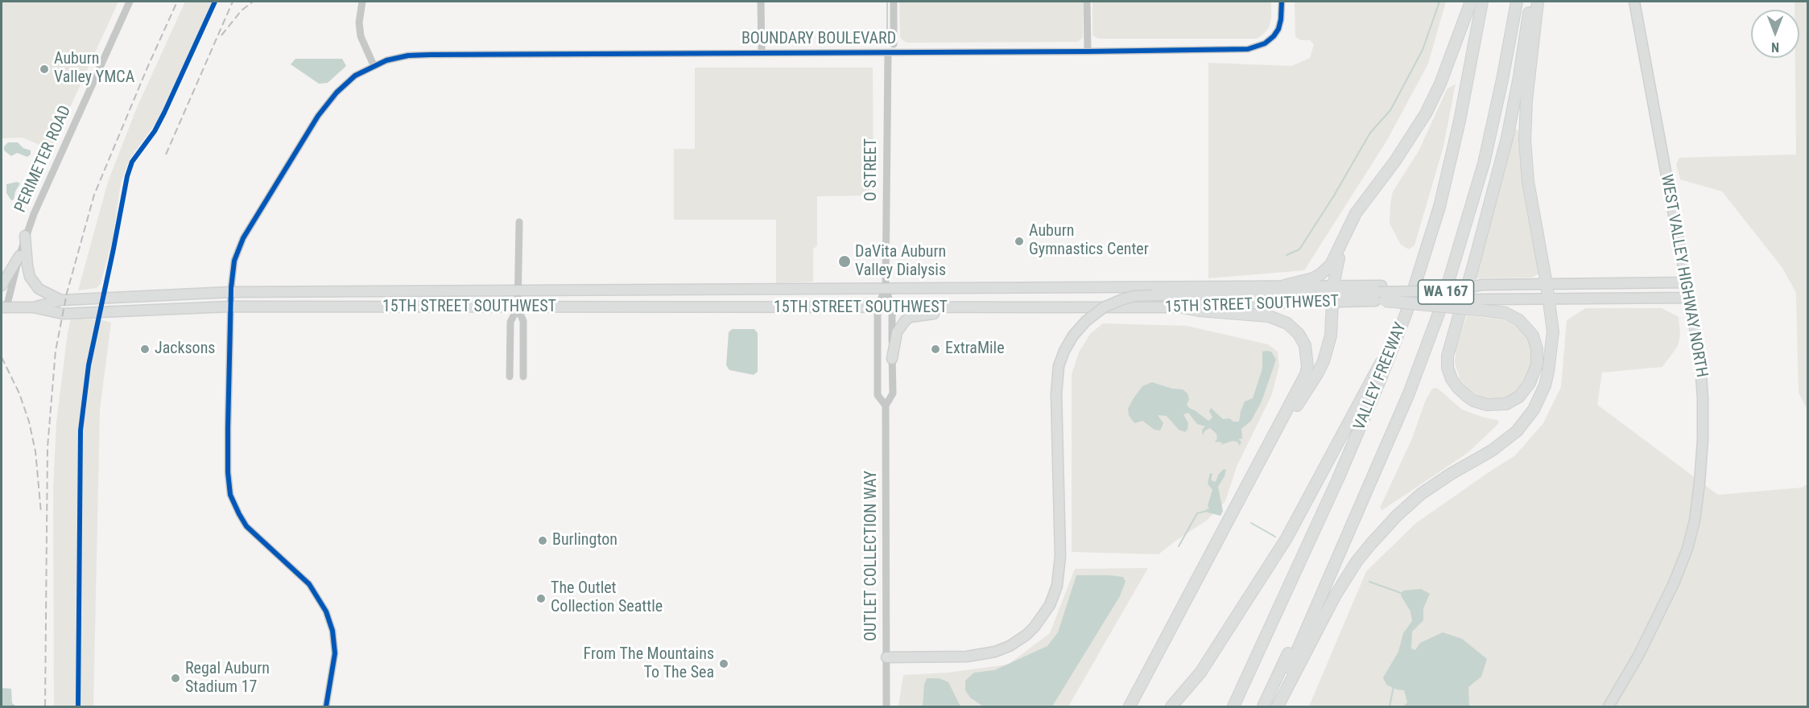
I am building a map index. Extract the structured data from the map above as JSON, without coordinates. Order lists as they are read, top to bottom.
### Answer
{
  "streets": {
    "highway": ["WA 167", "VALLEY FREEWAY"],
    "main road": ["WEST VALLEY HIGHWAY NORTH", "15TH STREET SOUTHWEST"],
    "street": [
      "BOUNDARY BOULEVARD",
      "PERIMETER ROAD",
      "O STREET",
      "OUTLET COLLECTION WAY"
    ]
  },
  "crossings": [
    ["BOUNDARY BOULEVARD", "O STREET"],
    ["BOUNDARY BOULEVARD", "15TH STREET SOUTHWEST"],
    ["PERIMETER ROAD", "15TH STREET SOUTHWEST"],
    ["O STREET", "15TH STREET SOUTHWEST"],
    ["O STREET", "OUTLET COLLECTION WAY"],
    ["WEST VALLEY HIGHWAY NORTH", "15TH STREET SOUTHWEST"],
    ["15TH STREET SOUTHWEST", "OUTLET COLLECTION WAY"]
  ],
  "places": [
    "Auburn Valley YMCA",
    "Auburn Gymnastics Center",
    "DaVita Auburn Valley Dialysis",
    "Jacksons",
    "ExtraMile",
    "Burlington",
    "The Outlet Collection Seattle",
    "From The Mountains To The Sea",
    "Regal Auburn Stadium 17"
  ],
  "north": "bottom"
}
